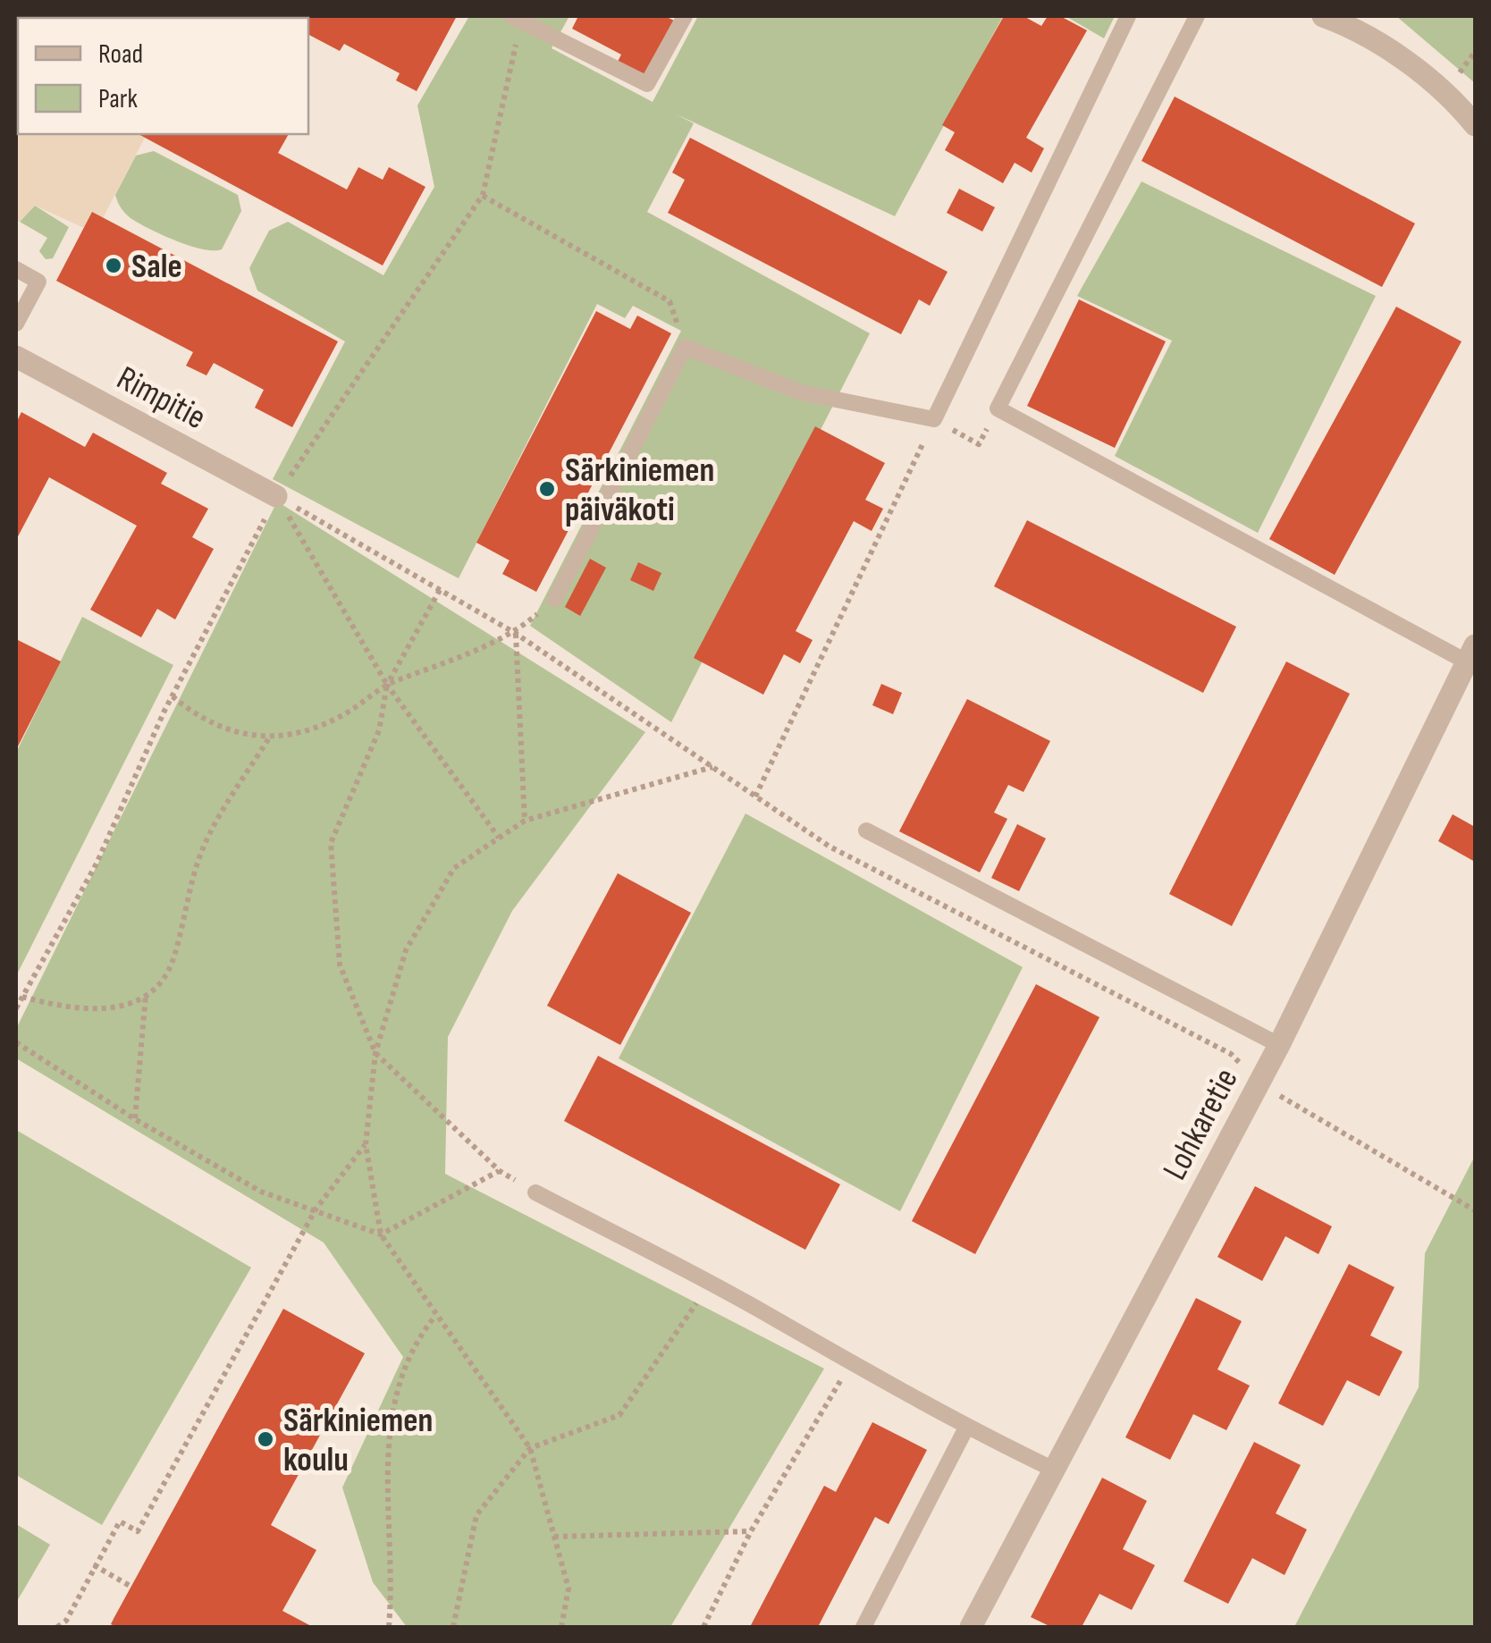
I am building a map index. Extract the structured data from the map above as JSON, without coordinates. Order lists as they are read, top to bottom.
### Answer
{
  "streets": {
    "street": ["Rimpitie", "Lohkaretie"]
  },
  "places": ["Sale", "Särkiniemen päiväkoti", "Särkiniemen koulu"],
  "legend": ["Road", "Park"]
}
